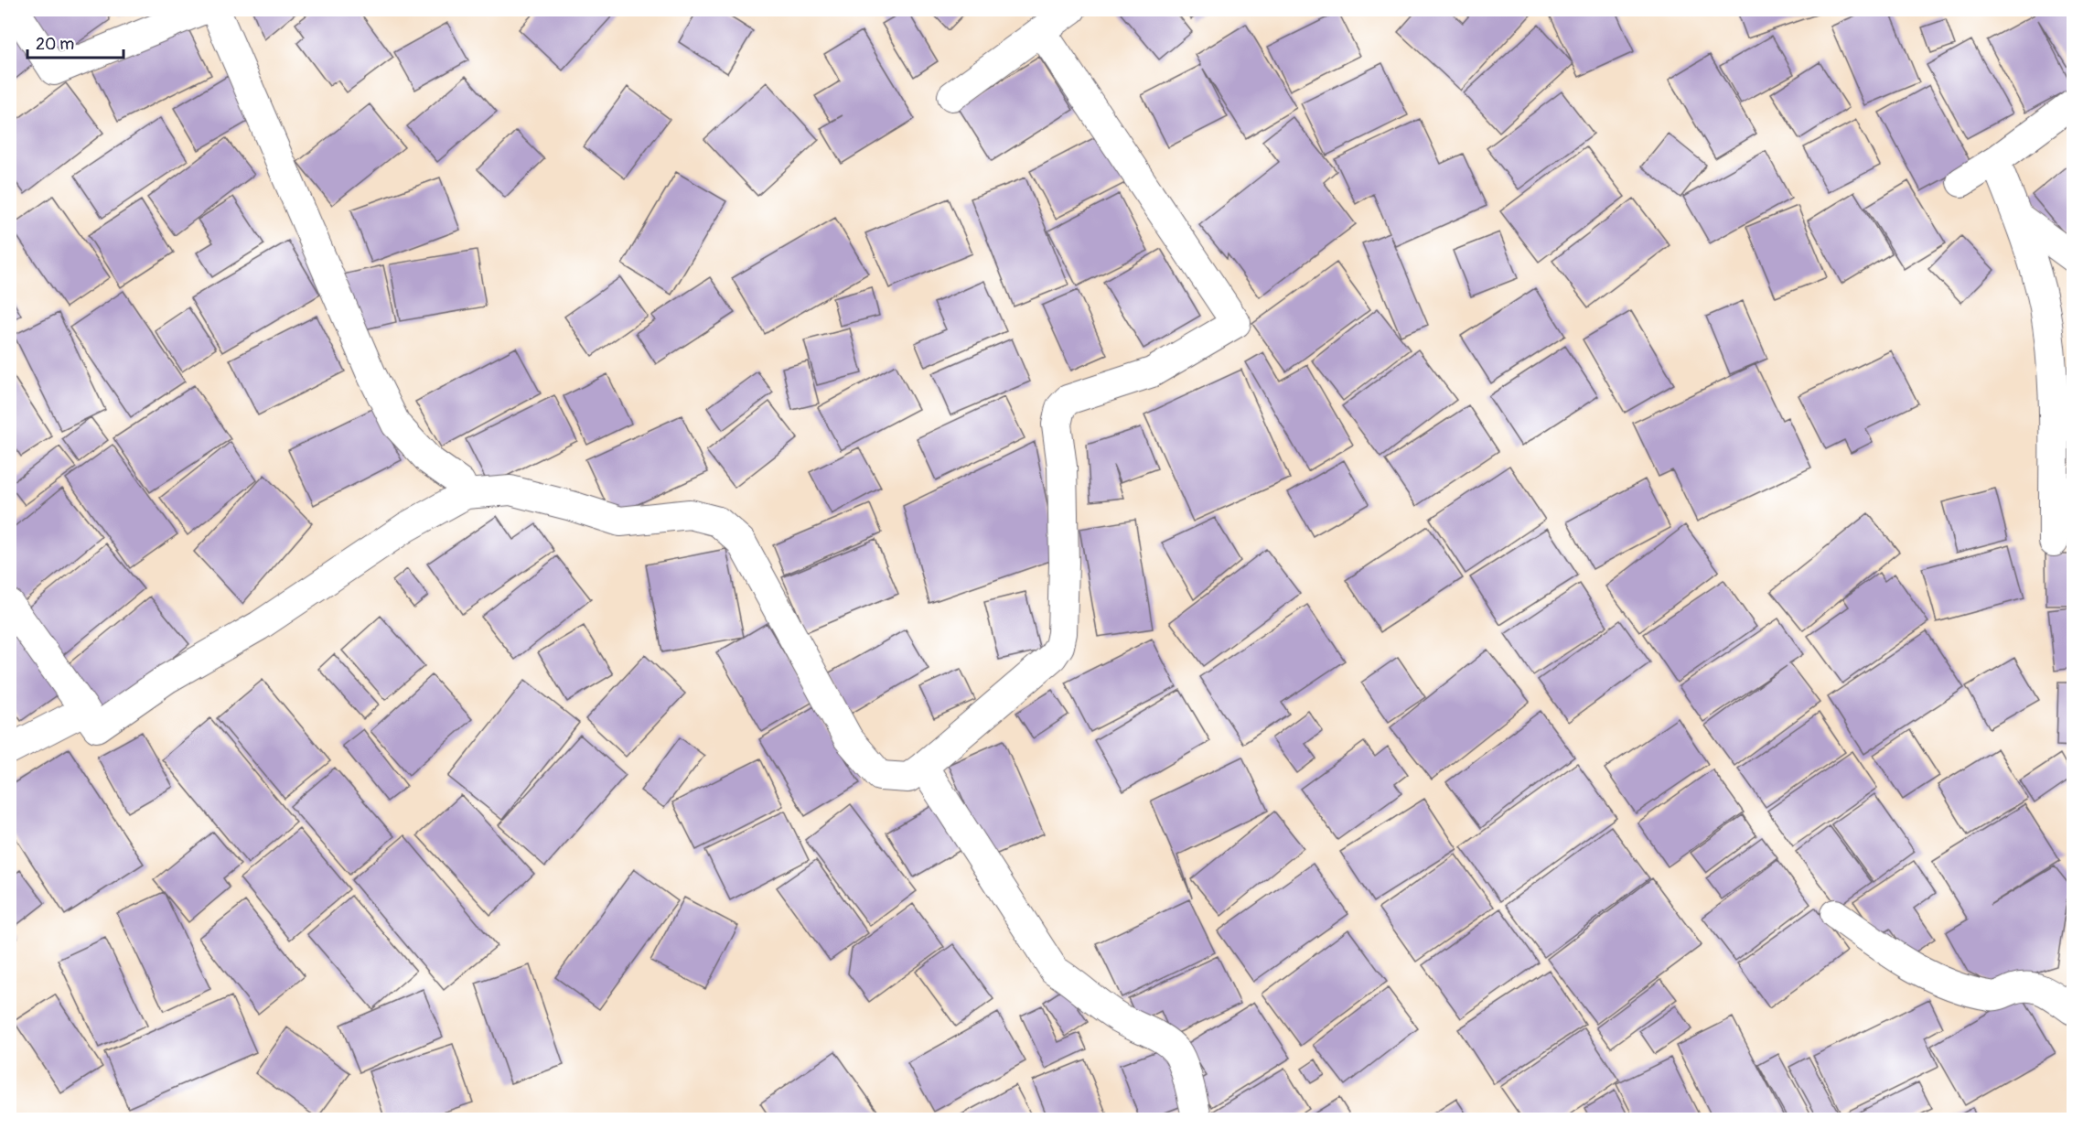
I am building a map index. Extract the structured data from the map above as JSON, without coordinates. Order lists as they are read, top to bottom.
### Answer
{
  "scale_bar": "20 m"
}
